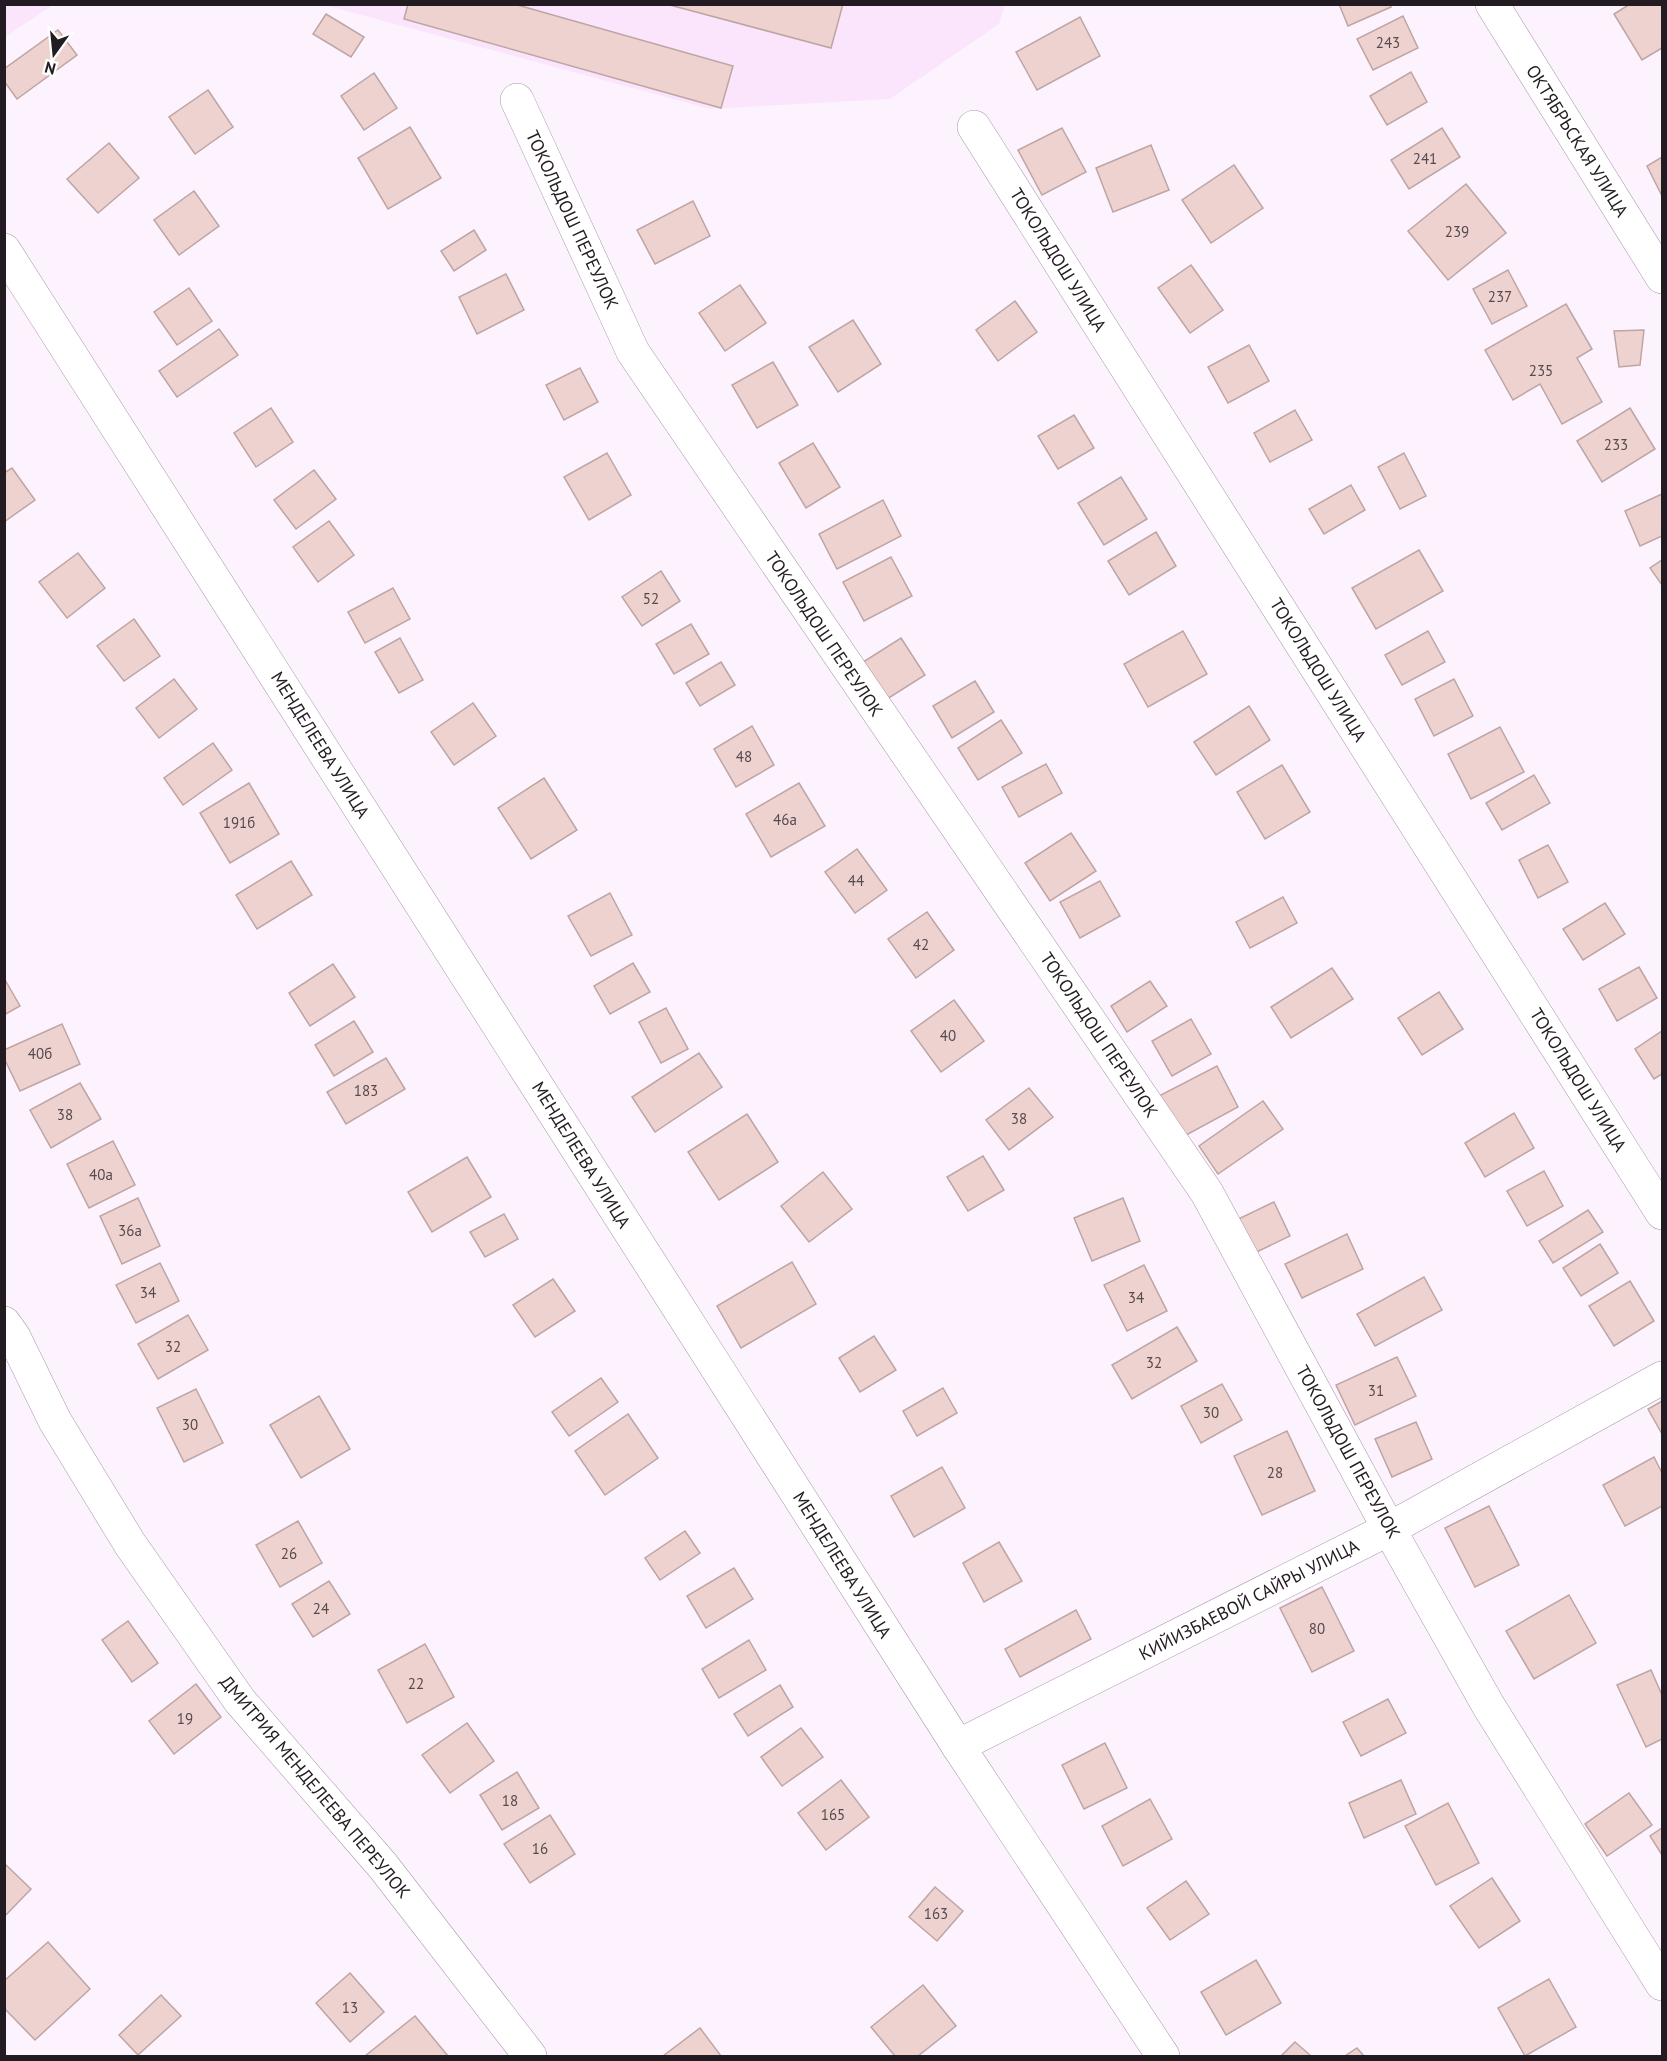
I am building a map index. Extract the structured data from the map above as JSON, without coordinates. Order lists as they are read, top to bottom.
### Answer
{
  "streets": {
    "street": [
      "ОКТЯБРЬСКАЯ УЛИЦА",
      "ТОКОЛЬДОШ ПЕРЕУЛОК",
      "ТОКОЛЬДОШ УЛИЦА",
      "МЕНДЕЛЕЕВА УЛИЦА",
      "КИЙИЗБАЕВОЙ САЙРЫ УЛИЦА",
      "ДМИТРИЯ МЕНДЕЛЕЕВА ПЕРЕУЛОК"
    ]
  },
  "crossings": [
    ["ТОКОЛЬДОШ ПЕРЕУЛОК", "КИЙИЗБАЕВОЙ САЙРЫ УЛИЦА"],
    ["МЕНДЕЛЕЕВА УЛИЦА", "КИЙИЗБАЕВОЙ САЙРЫ УЛИЦА"]
  ],
  "house_numbers": [
    "243",
    "241",
    "239",
    "237",
    "235",
    "233",
    "52",
    "48",
    "46а",
    "191б",
    "44",
    "42",
    "40",
    "40б",
    "183",
    "38",
    "38",
    "40а",
    "36а",
    "34",
    "34",
    "32",
    "32",
    "31",
    "30",
    "30",
    "28",
    "26",
    "24",
    "80",
    "22",
    "19",
    "18",
    "165",
    "16",
    "163",
    "13"
  ],
  "north": "bottom"
}
